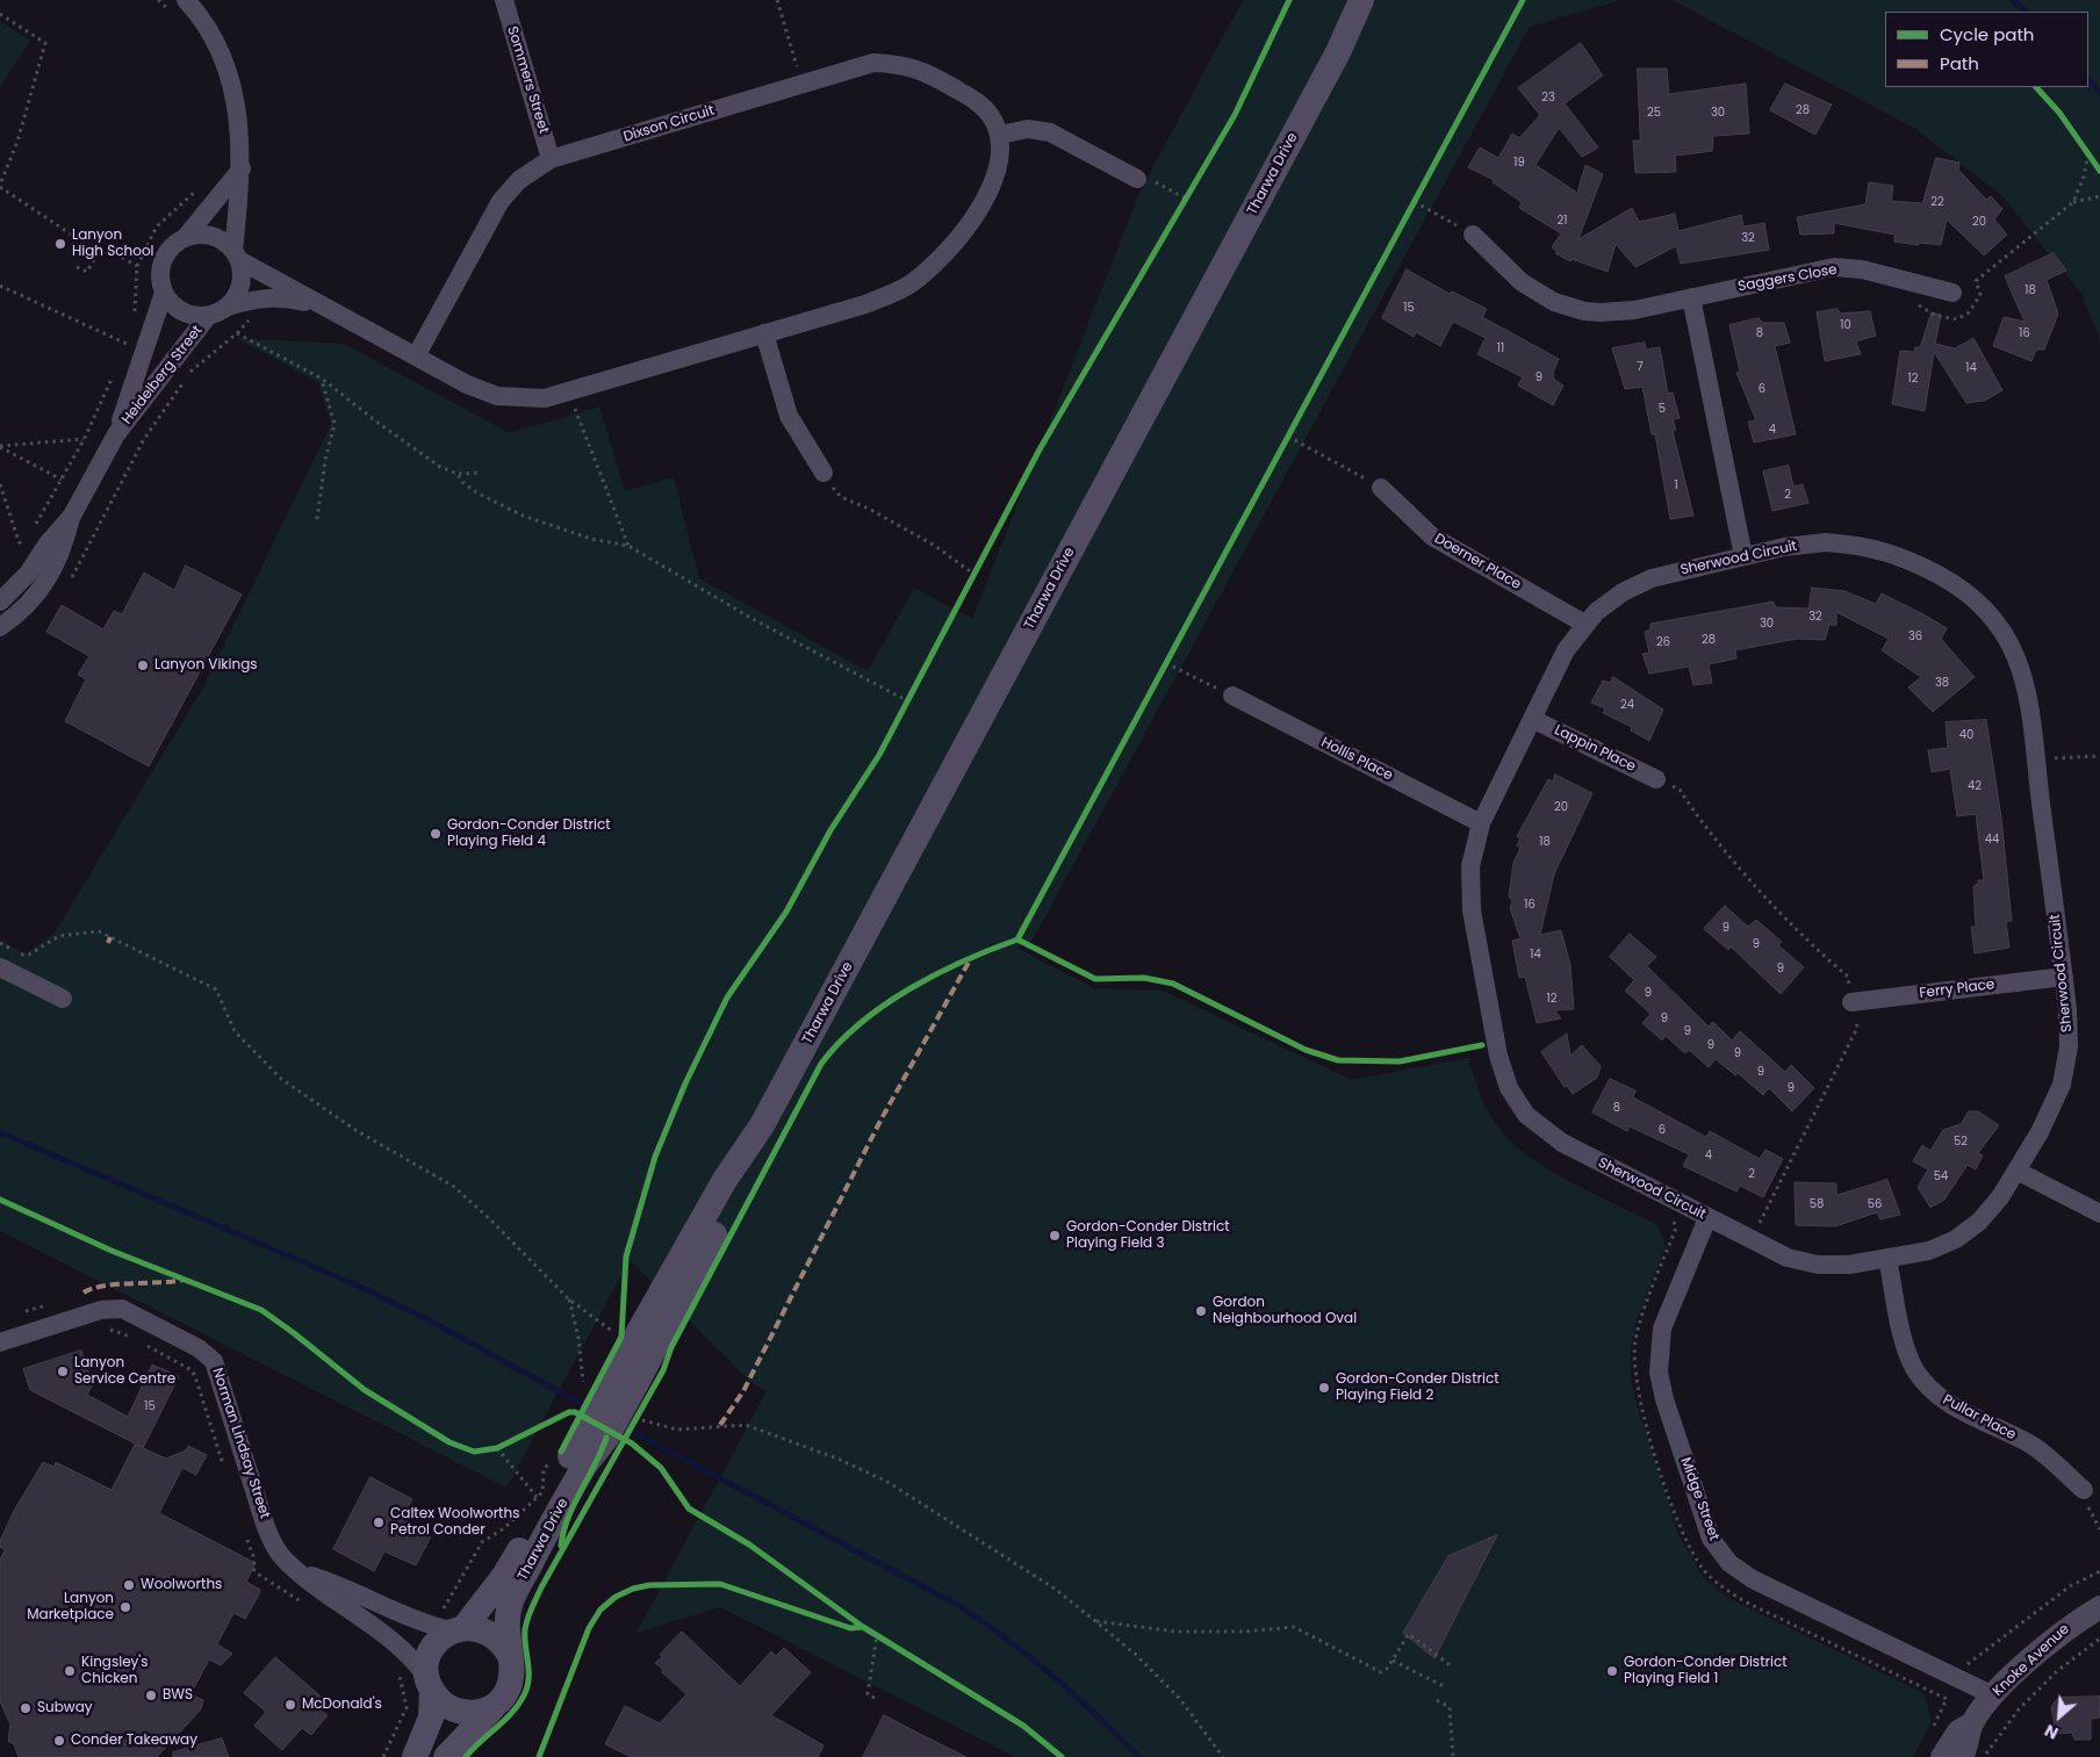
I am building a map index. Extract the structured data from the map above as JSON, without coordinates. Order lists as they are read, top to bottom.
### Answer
{
  "streets": {
    "main road": ["Tharwa Drive"],
    "street": [
      "Sommers Street",
      "Dixson Circuit",
      "Saggers Close",
      "Heidelberg Street",
      "Sherwood Circuit",
      "Doerner Place",
      "Lappin Place",
      "Hollis Place",
      "Ferry Place",
      "Pullar Place",
      "Norman Lindsay Street",
      "Midge Street",
      "Knoke Avenue"
    ]
  },
  "crossings": [
    ["Sommers Street", "Dixson Circuit"],
    ["Tharwa Drive", "Norman Lindsay Street"],
    ["Sherwood Circuit", "Doerner Place"],
    ["Sherwood Circuit", "Lappin Place"],
    ["Sherwood Circuit", "Hollis Place"],
    ["Sherwood Circuit", "Ferry Place"],
    ["Sherwood Circuit", "Pullar Place"],
    ["Sherwood Circuit", "Midge Street"],
    ["Midge Street", "Knoke Avenue"]
  ],
  "places": [
    "Lanyon High School",
    "Lanyon Vikings",
    "Gordon-Conder District Playing Field 4",
    "Gordon-Conder District Playing Field 3",
    "Gordon Neighbourhood Oval",
    "Lanyon Service Centre",
    "Gordon-Conder District Playing Field 2",
    "Caltex Woolworths Petrol Conder",
    "Woolworths",
    "Lanyon Marketplace",
    "Kingsley's Chicken",
    "Gordon-Conder District Playing Field 1",
    "BWS",
    "McDonald's",
    "Subway",
    "Conder Takeaway"
  ],
  "house_numbers": [
    "23",
    "28",
    "25",
    "30",
    "19",
    "22",
    "21",
    "20",
    "32",
    "18",
    "15",
    "10",
    "8",
    "16",
    "11",
    "7",
    "14",
    "9",
    "12",
    "6",
    "5",
    "4",
    "1",
    "2",
    "32",
    "30",
    "36",
    "28",
    "26",
    "38",
    "24",
    "40",
    "42",
    "20",
    "44",
    "18",
    "16",
    "9",
    "9",
    "14",
    "9",
    "9",
    "12",
    "9",
    "9",
    "9",
    "9",
    "9",
    "9",
    "8",
    "6",
    "52",
    "4",
    "2",
    "54",
    "58",
    "56",
    "15"
  ],
  "legend": ["Cycle path", "Path"],
  "north": "bottom left"
}
